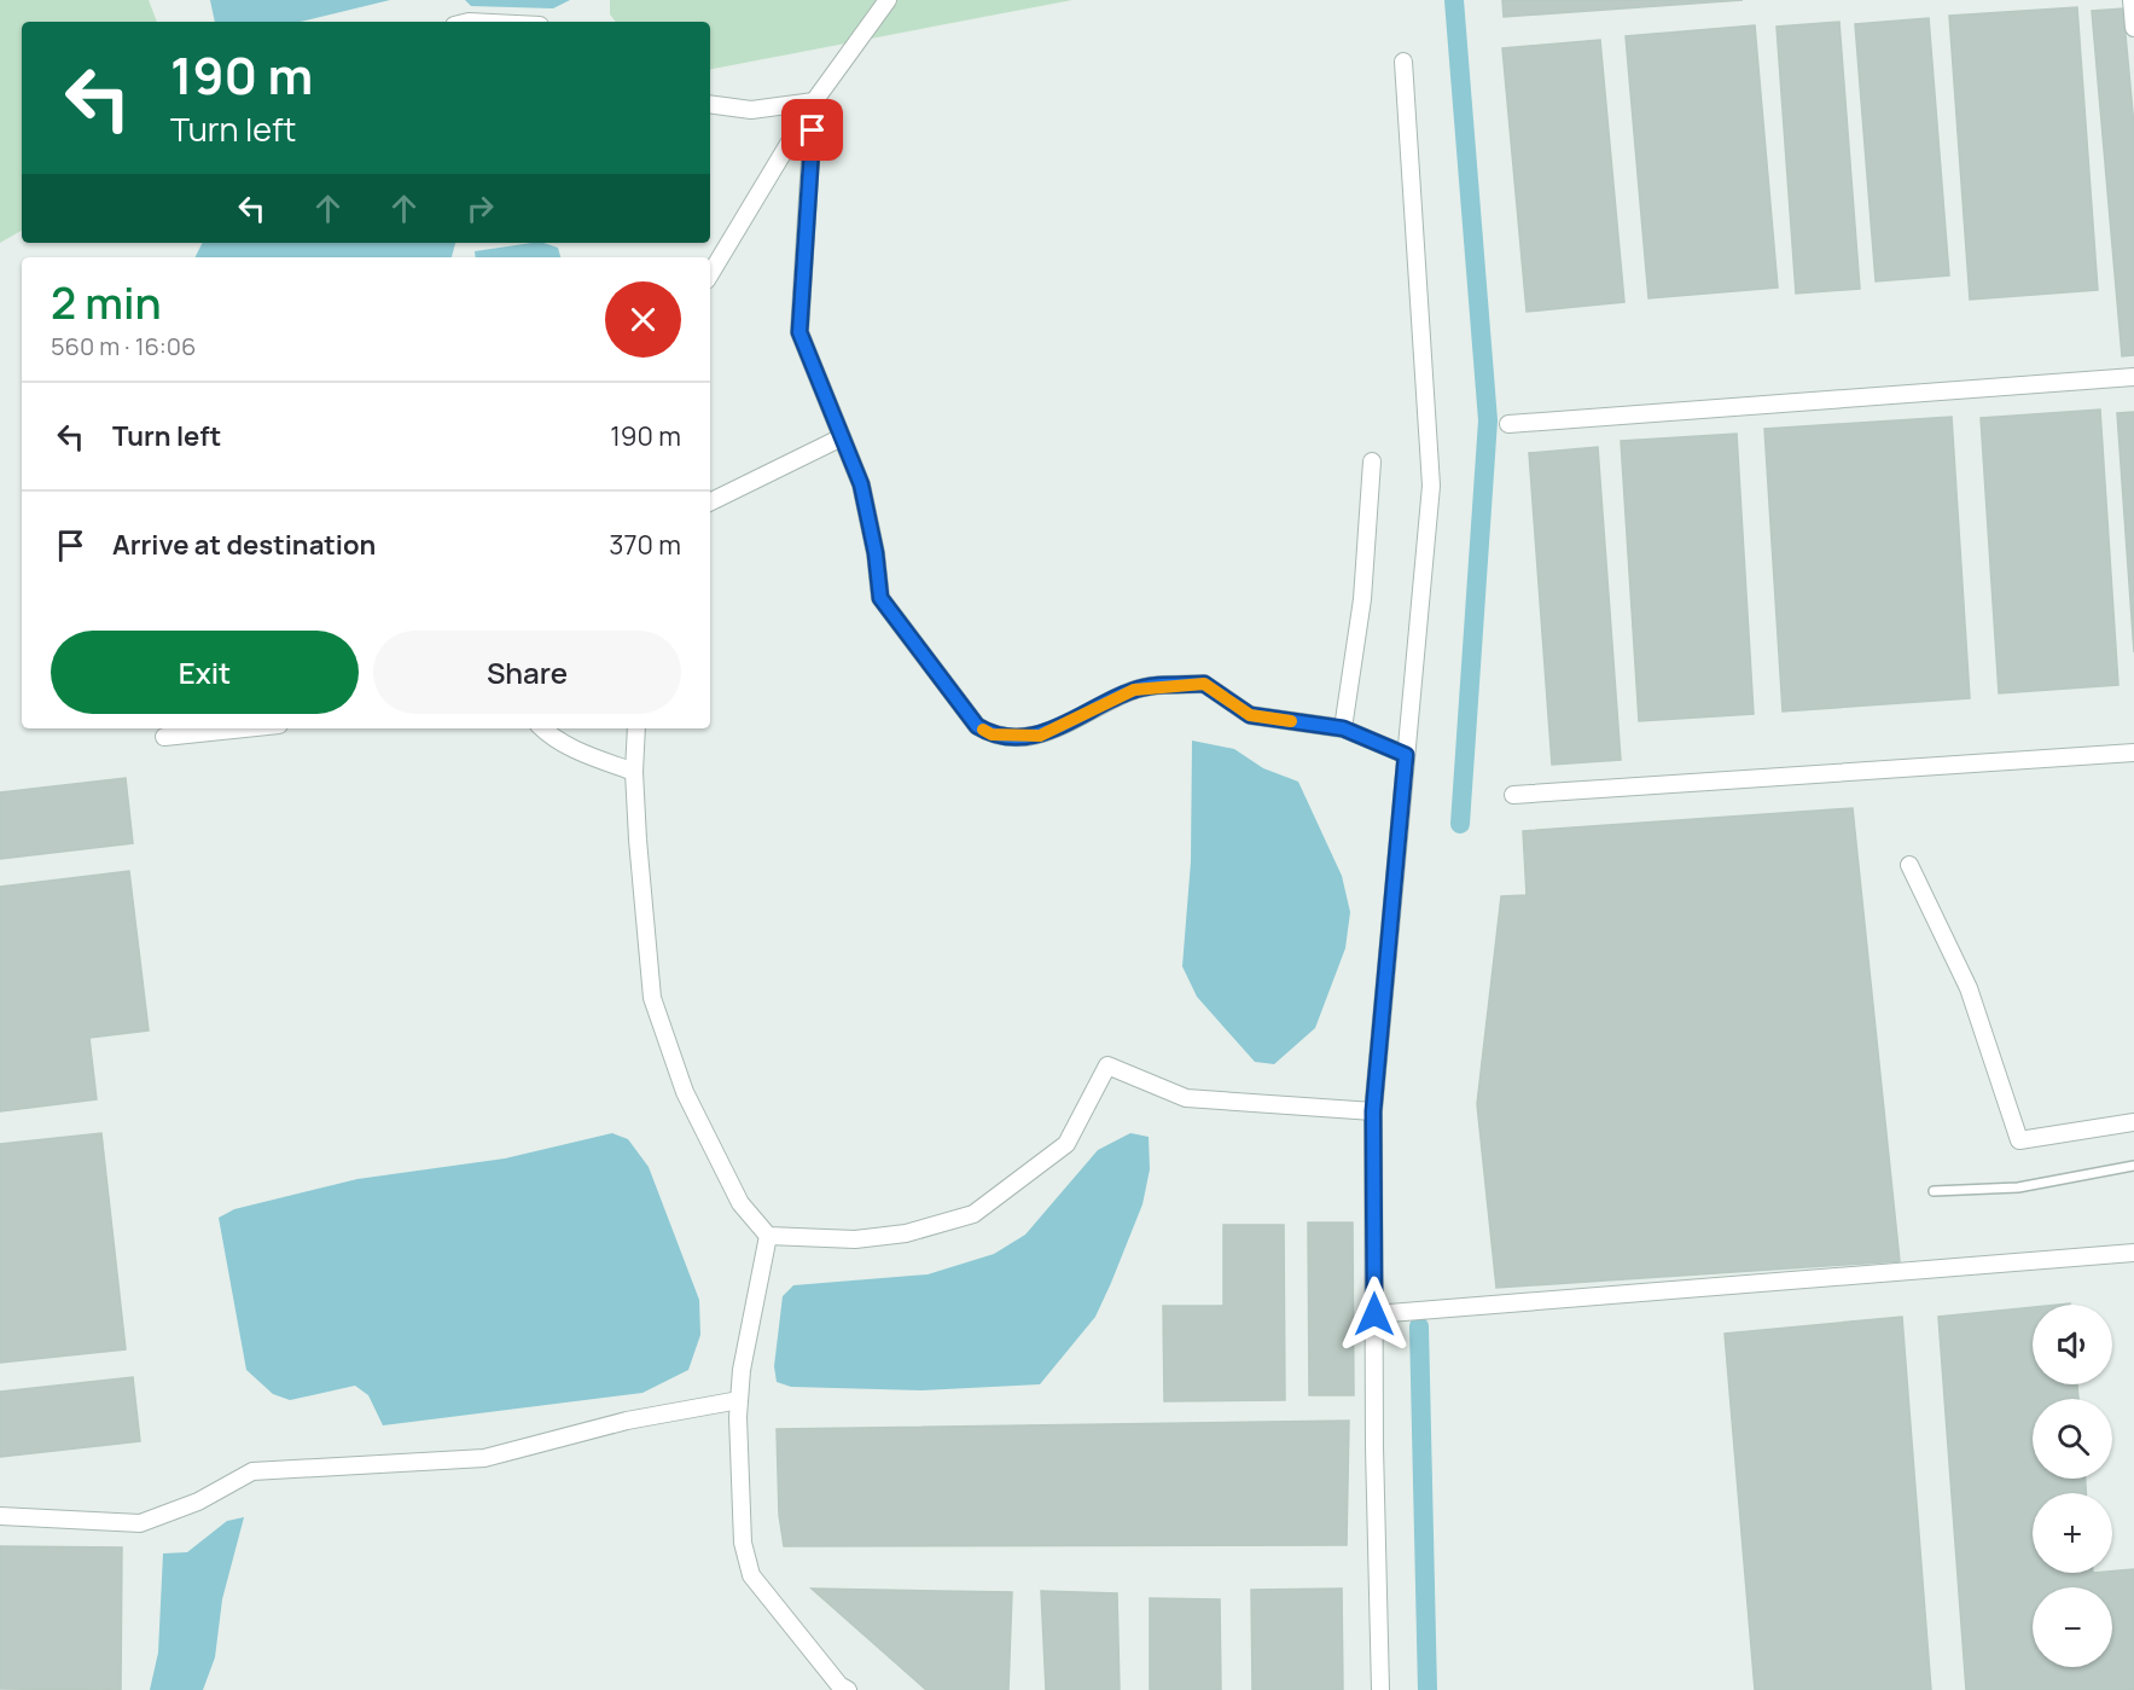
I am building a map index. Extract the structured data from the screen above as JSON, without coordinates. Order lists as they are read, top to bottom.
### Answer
{
  "page": {
    "turn": ["190 m", "Turn left"],
    "heading": ["2 min", "560 m · 16:06"],
    "list": [
      {
        "name": "Turn left",
        "value": "190 m"
      },
      {
        "name": "Arrive at destination",
        "value": "370 m"
      }
    ],
    "buttons": ["Exit", "Share"],
    "map_buttons": ["+", "−"]
  }
}
